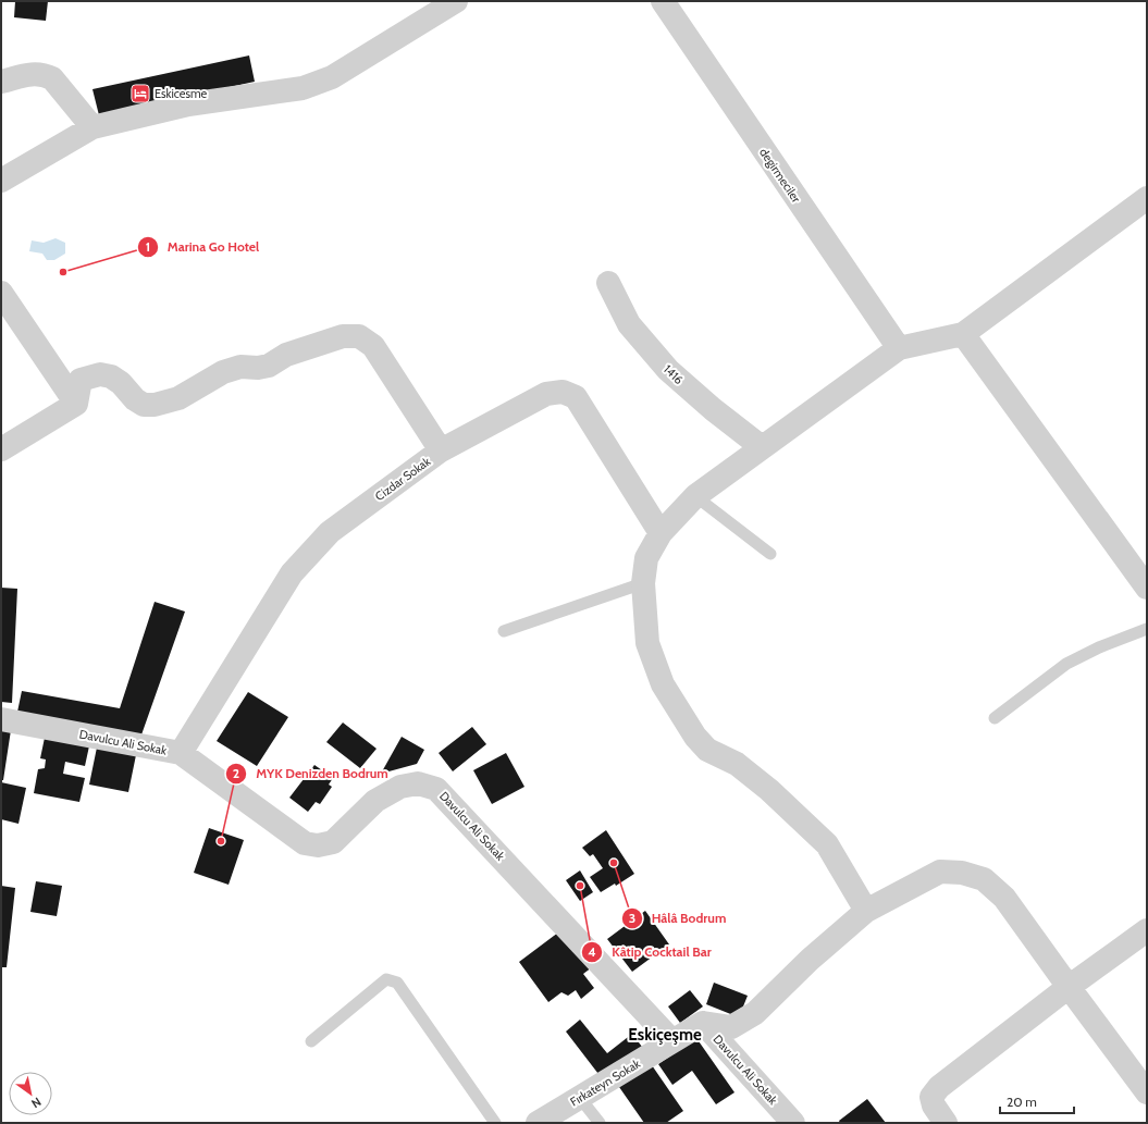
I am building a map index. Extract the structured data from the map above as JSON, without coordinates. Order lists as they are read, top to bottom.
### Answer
{
  "streets": {
    "street": [
      "degirmeciler",
      "1416",
      "Cizdar Sokak",
      "Davulcu Ali Sokak",
      "Fırkateyn Sokak"
    ]
  },
  "crossings": [
    ["Cizdar Sokak", "Davulcu Ali Sokak"],
    ["Davulcu Ali Sokak", "Fırkateyn Sokak"]
  ],
  "districts": ["Eskiçeşme"],
  "places": {
    "hotel": ["Eskicesme"],
    "other": [
      "Marina Go Hotel",
      "MYK Denizden Bodrum",
      "Hâlâ Bodrum",
      "Kâtip Cocktail Bar"
    ]
  },
  "scale_bar": "20 m",
  "north": "bottom right"
}
